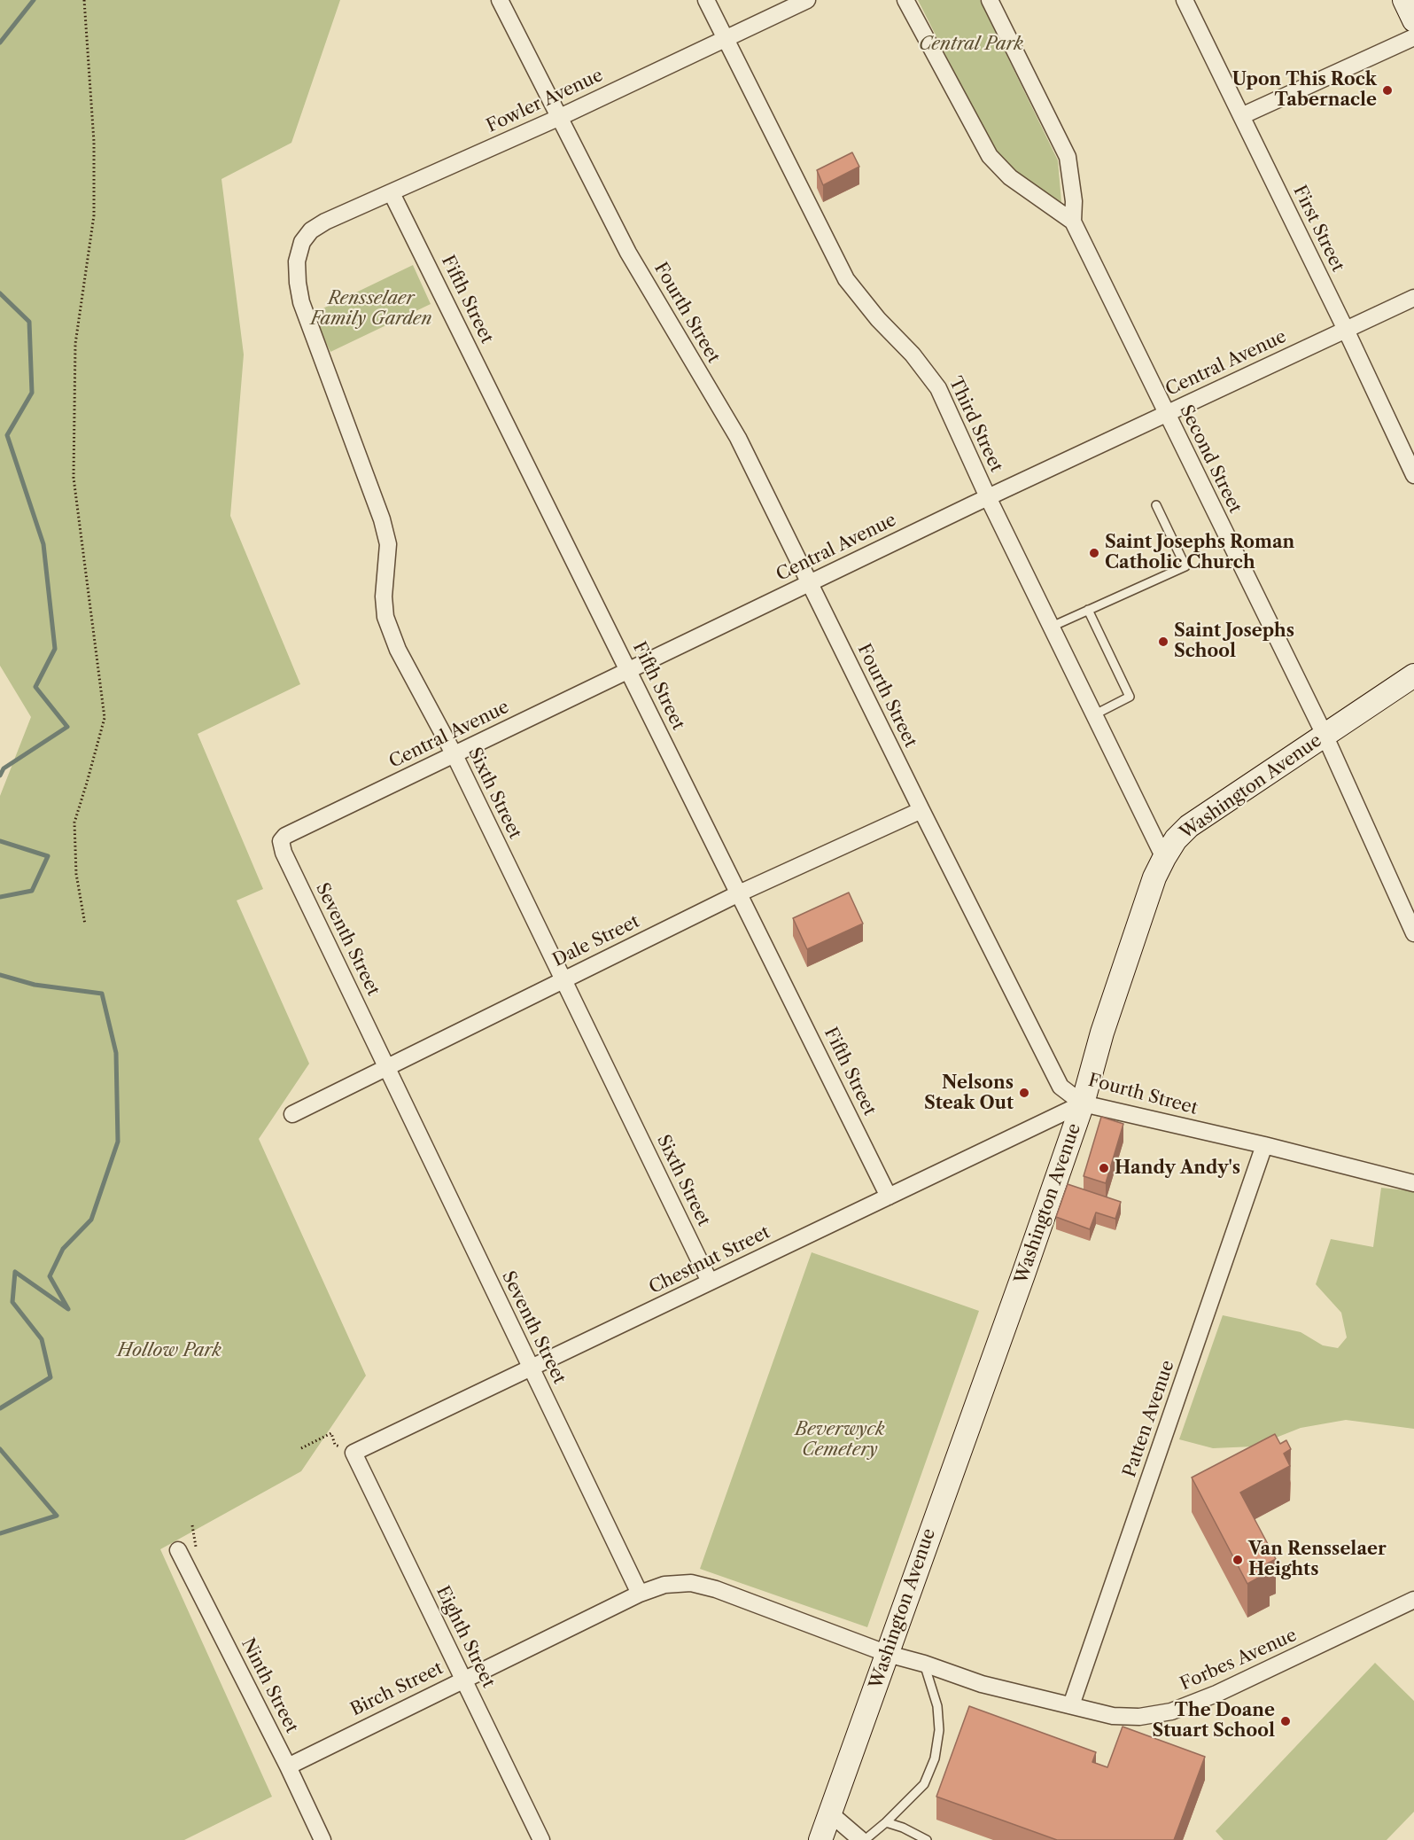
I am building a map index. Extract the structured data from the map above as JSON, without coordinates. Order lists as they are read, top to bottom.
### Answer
{
  "streets": {
    "street": [
      "Fowler Avenue",
      "First Street",
      "Fifth Street",
      "Fourth Street",
      "Central Avenue",
      "Third Street",
      "Second Street",
      "Washington Avenue",
      "Sixth Street",
      "Seventh Street",
      "Dale Street",
      "Chestnut Street",
      "Patten Avenue",
      "Eighth Street",
      "Forbes Avenue",
      "Ninth Street",
      "Birch Street"
    ]
  },
  "crossings": [
    ["Fowler Avenue", "Fifth Street"],
    ["Fowler Avenue", "Fourth Street"],
    ["Fowler Avenue", "Third Street"],
    ["Fowler Avenue", "Sixth Street"],
    ["First Street", "Central Avenue"],
    ["Fifth Street", "Central Avenue"],
    ["Fifth Street", "Dale Street"],
    ["Fifth Street", "Chestnut Street"],
    ["Fourth Street", "Central Avenue"],
    ["Fourth Street", "Washington Avenue"],
    ["Fourth Street", "Dale Street"],
    ["Fourth Street", "Chestnut Street"],
    ["Fourth Street", "Patten Avenue"],
    ["Central Avenue", "Third Street"],
    ["Central Avenue", "Second Street"],
    ["Central Avenue", "Sixth Street"],
    ["Central Avenue", "Seventh Street"],
    ["Third Street", "Washington Avenue"],
    ["Second Street", "Washington Avenue"],
    ["Washington Avenue", "Chestnut Street"],
    ["Washington Avenue", "Forbes Avenue"],
    ["Sixth Street", "Dale Street"],
    ["Sixth Street", "Chestnut Street"],
    ["Seventh Street", "Dale Street"],
    ["Seventh Street", "Chestnut Street"],
    ["Seventh Street", "Birch Street"],
    ["Chestnut Street", "Eighth Street"],
    ["Patten Avenue", "Forbes Avenue"],
    ["Eighth Street", "Birch Street"],
    ["Ninth Street", "Birch Street"]
  ],
  "parks": [
    "Central Park",
    "Rensselaer Family Garden",
    "Hollow Park",
    "Beverwyck Cemetery"
  ],
  "places": [
    "Upon This Rock Tabernacle",
    "Saint Josephs Roman Catholic Church",
    "Saint Josephs School",
    "Nelsons Steak Out",
    "Handy Andy's",
    "Van Rensselaer Heights",
    "The Doane Stuart School"
  ]
}
